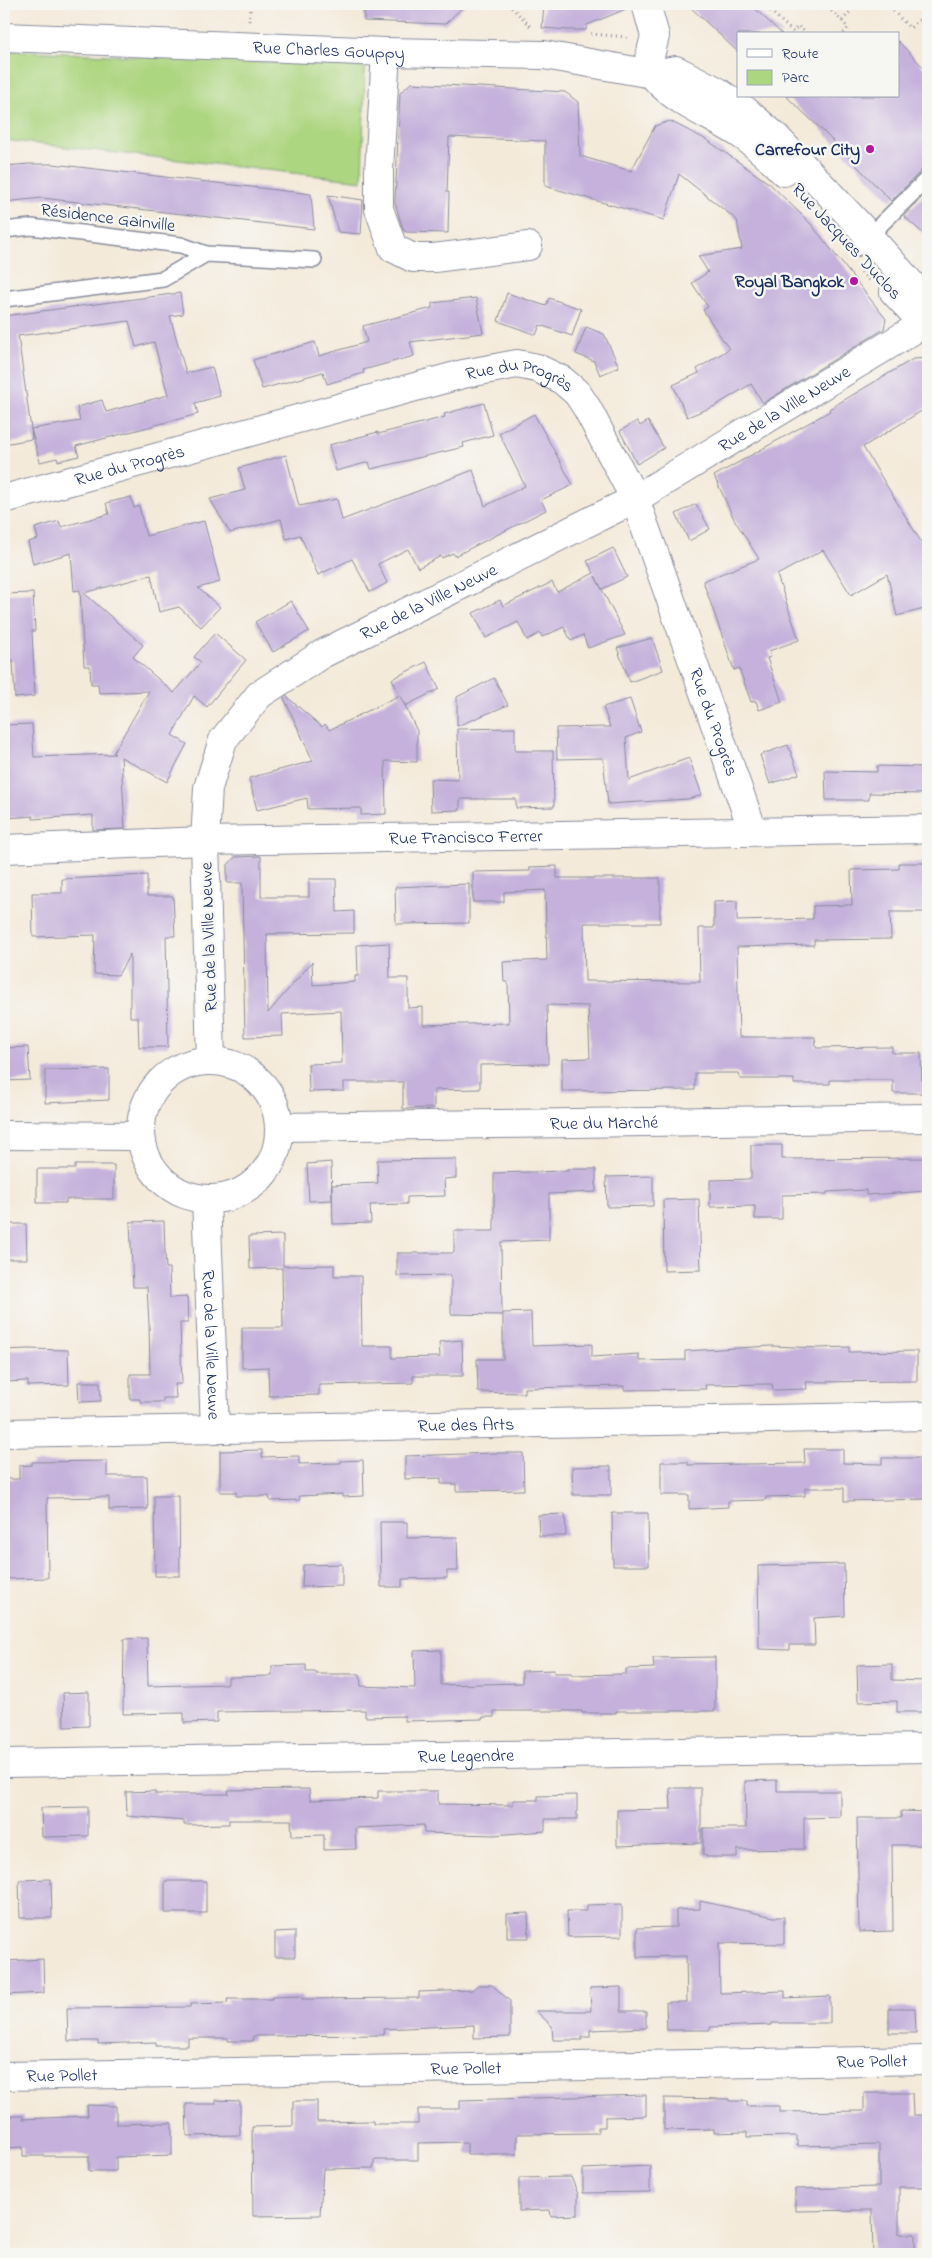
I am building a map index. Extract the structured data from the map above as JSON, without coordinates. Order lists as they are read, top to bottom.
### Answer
{
  "streets": {
    "street": [
      "Rue Charles Gouppy",
      "Rue Jacques Duclos",
      "Rue du Progrès",
      "Rue de la Ville Neuve",
      "Rue Francisco Ferrer",
      "Rue du Marché",
      "Rue des Arts",
      "Rue Legendre",
      "Rue Pollet"
    ],
    "lane": ["Résidence Gainville"]
  },
  "crossings": [
    ["Rue Charles Gouppy", "Rue Jacques Duclos"],
    ["Rue Jacques Duclos", "Rue de la Ville Neuve"],
    ["Rue du Progrès", "Rue de la Ville Neuve"],
    ["Rue du Progrès", "Rue Francisco Ferrer"],
    ["Rue de la Ville Neuve", "Rue Francisco Ferrer"],
    ["Rue de la Ville Neuve", "Rue du Marché"],
    ["Rue de la Ville Neuve", "Rue des Arts"]
  ],
  "places": ["Carrefour City", "Royal Bangkok"],
  "legend": ["Route", "Parc"]
}
